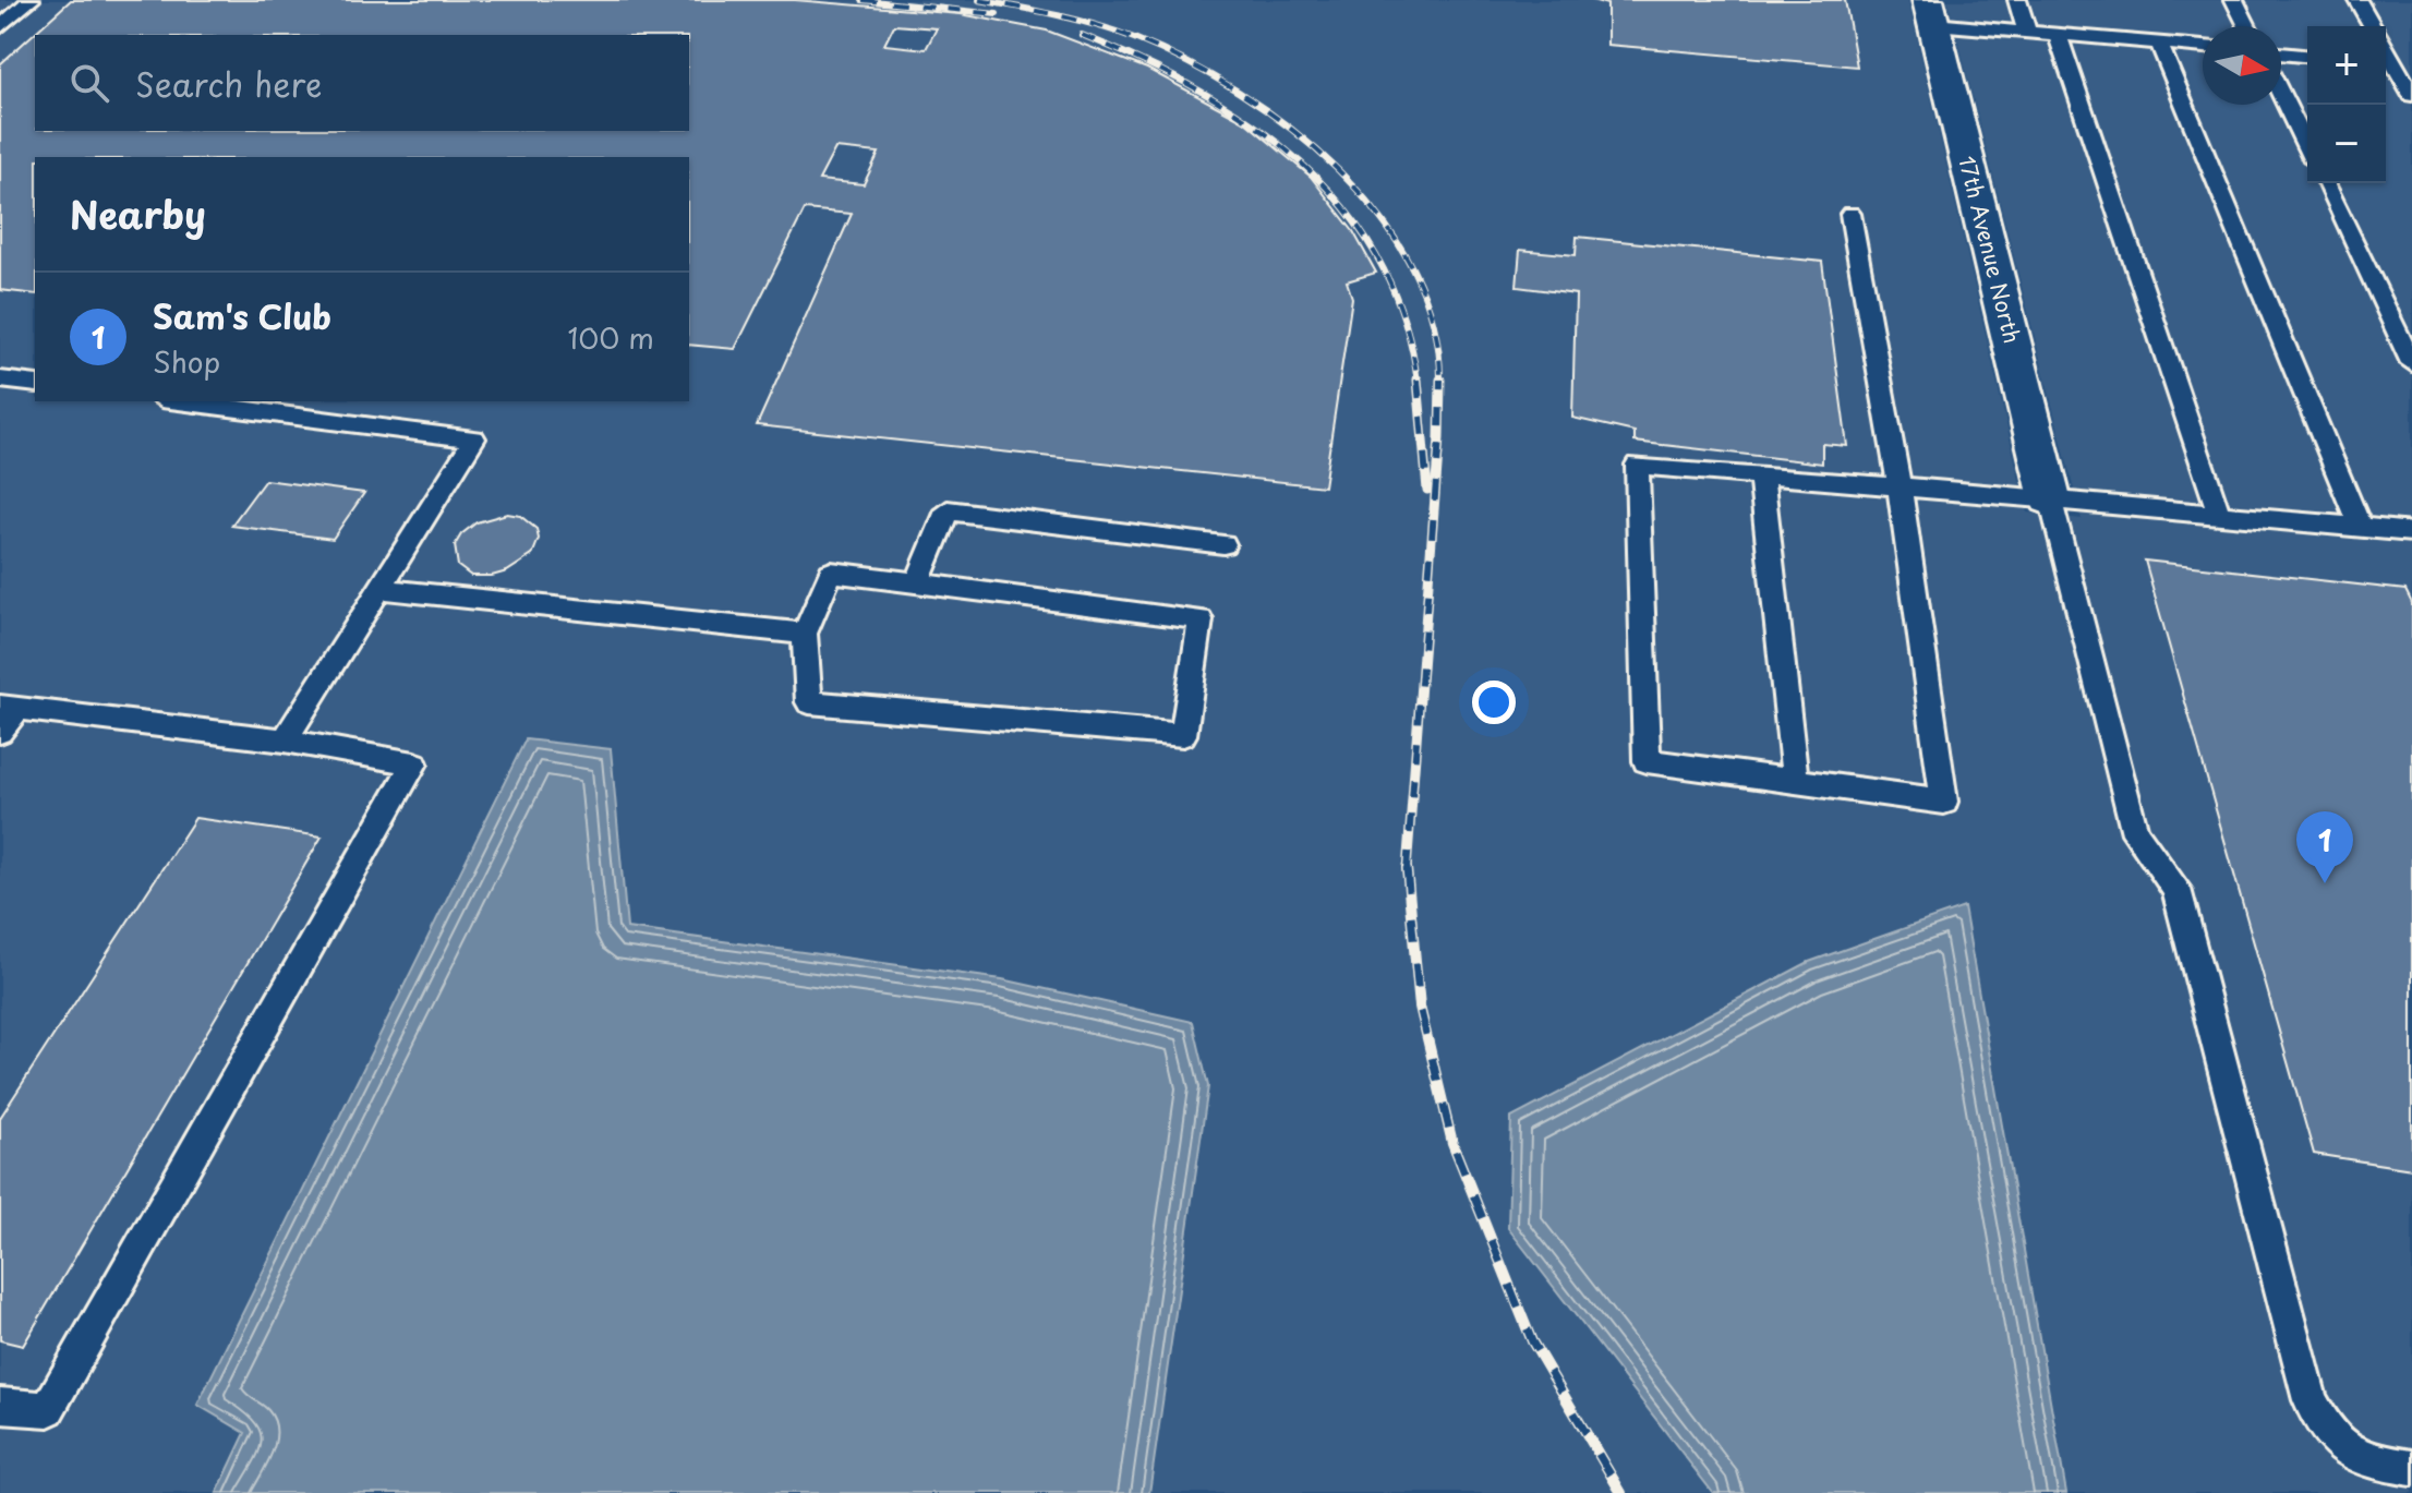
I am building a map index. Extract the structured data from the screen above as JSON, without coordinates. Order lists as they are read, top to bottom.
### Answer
{
  "streets": {
    "street": ["17th Avenue North"]
  },
  "north": "right",
  "page": {
    "map_buttons": ["+", "−"],
    "search": "Search here",
    "heading": "Nearby",
    "list": [
      {
        "mark": "1",
        "name": "Sam's Club",
        "note": "Shop",
        "value": "100 m"
      }
    ],
    "pins": "1"
  }
}
